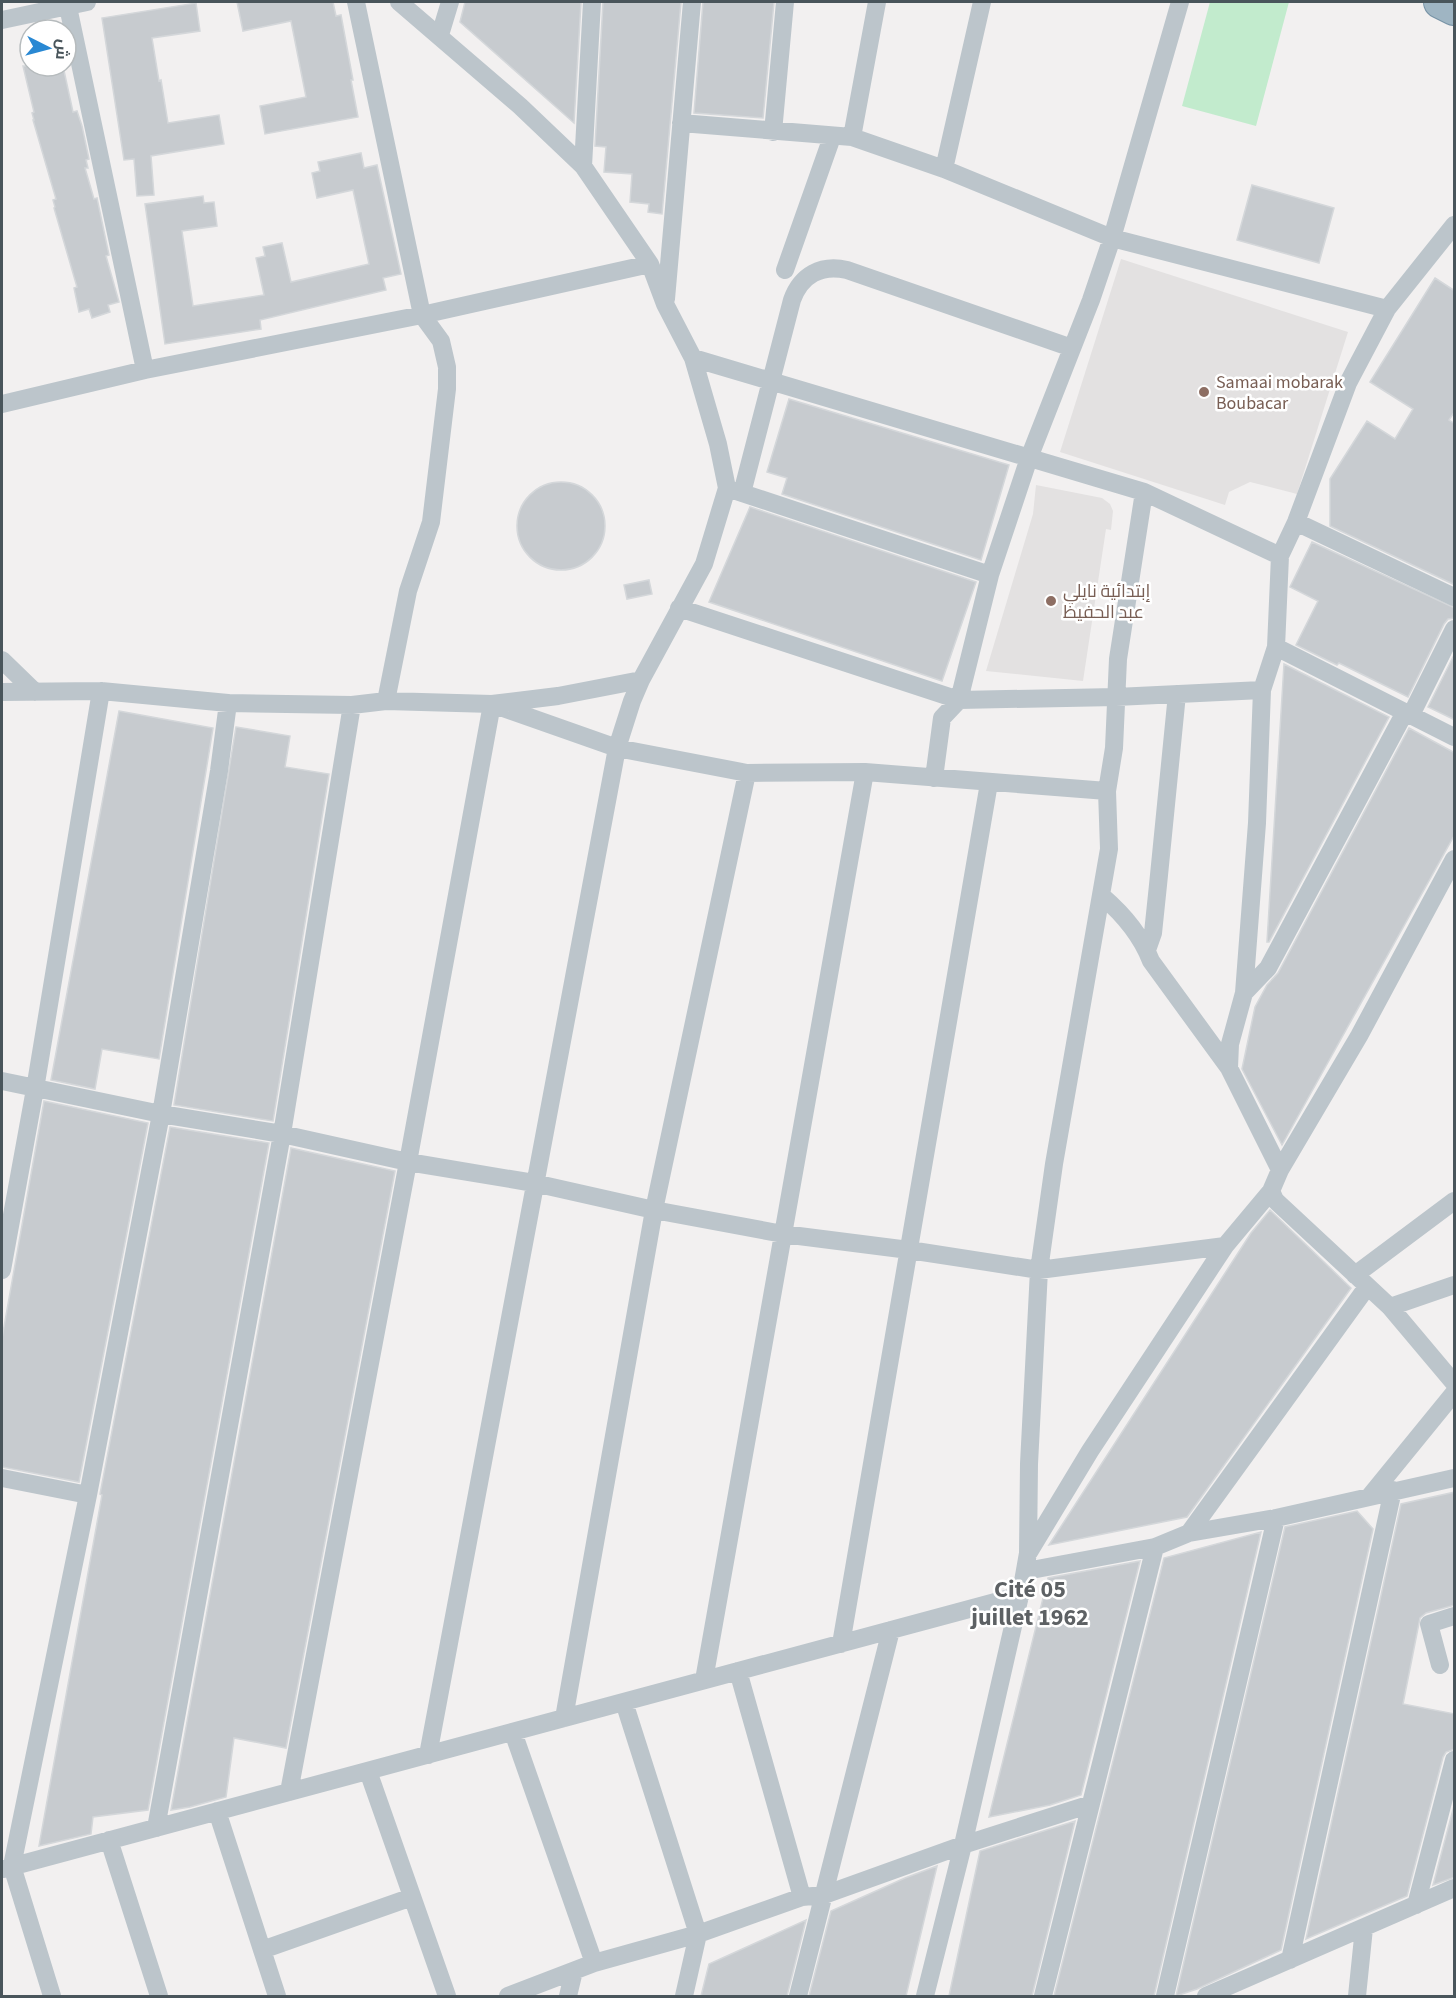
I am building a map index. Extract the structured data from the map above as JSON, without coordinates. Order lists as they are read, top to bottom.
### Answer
{
  "districts": ["Cité 05 juillet 1962"],
  "places": ["Samaai mobarak Boubacar", "إبتدائية نايلي عبد الحفيظ"],
  "north": "right"
}
